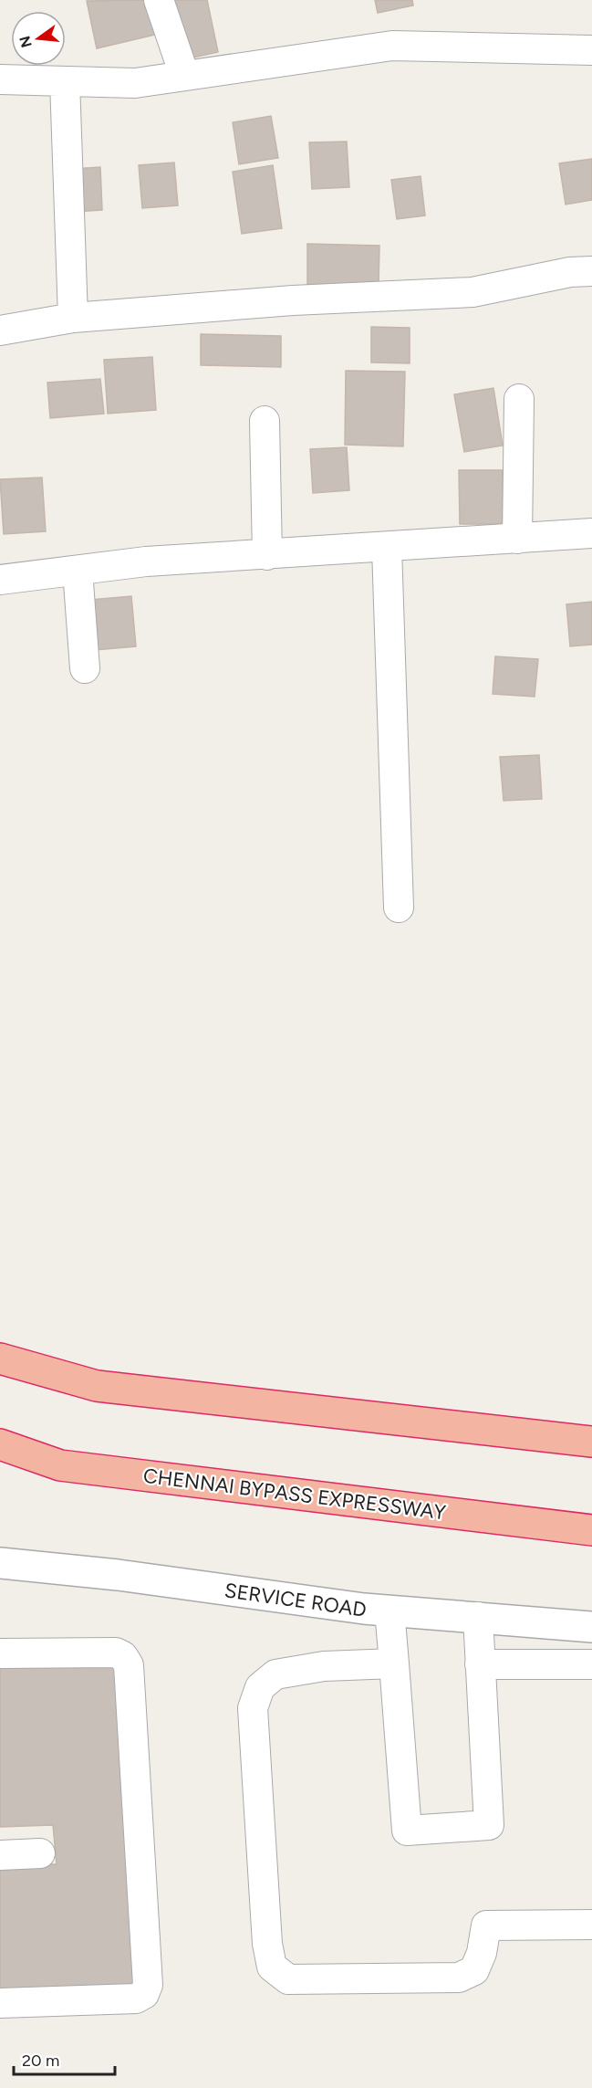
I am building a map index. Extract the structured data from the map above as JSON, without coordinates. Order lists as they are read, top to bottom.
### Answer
{
  "streets": {
    "highway": ["CHENNAI BYPASS EXPRESSWAY"],
    "street": ["SERVICE ROAD"]
  },
  "scale_bar": "20 m",
  "north": "left"
}
